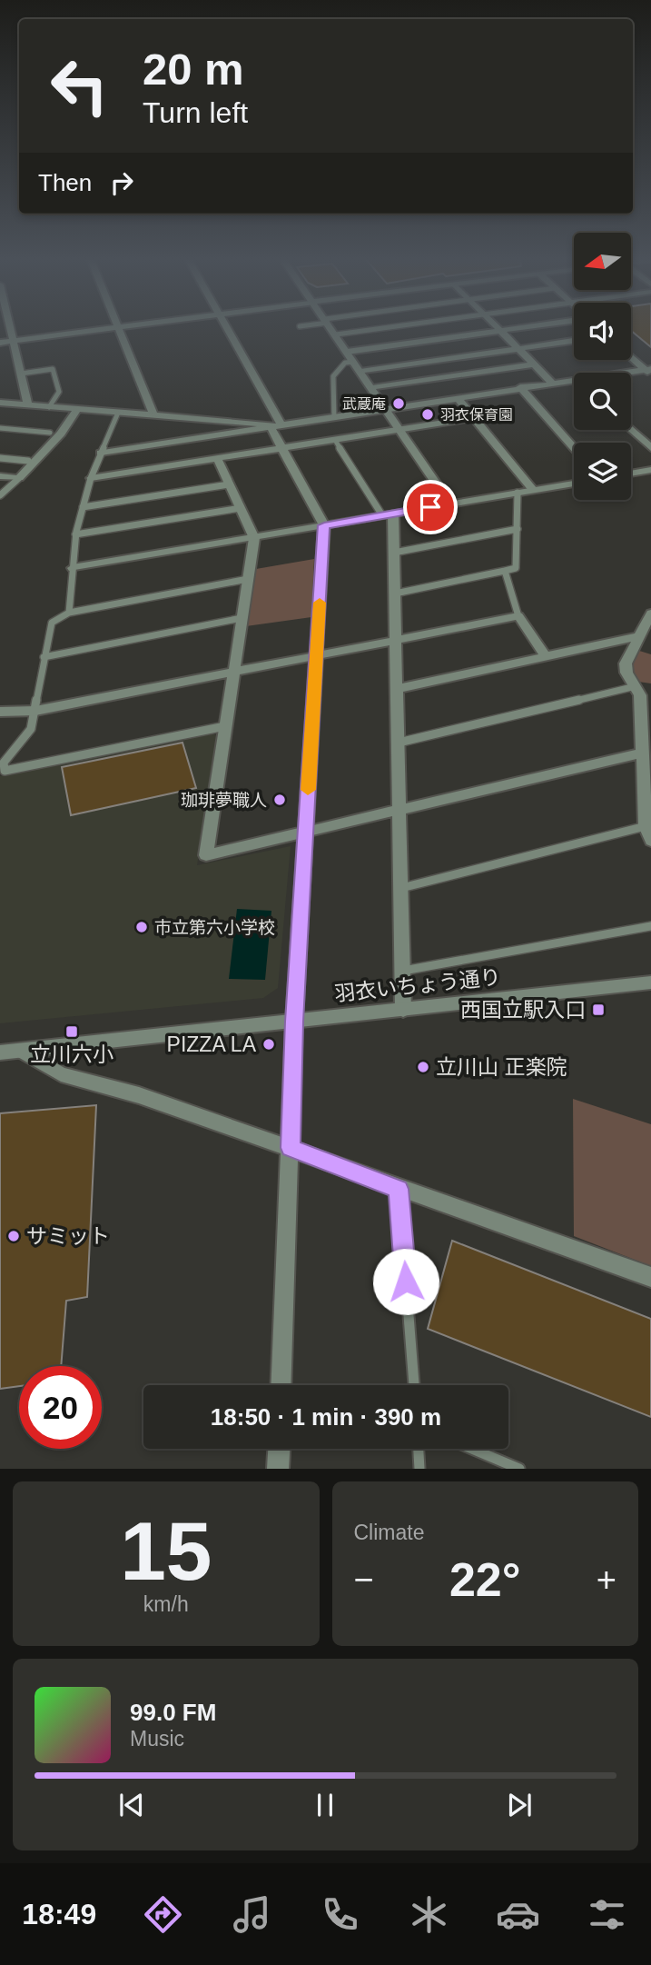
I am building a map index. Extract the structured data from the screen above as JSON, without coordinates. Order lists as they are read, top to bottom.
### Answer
{
  "streets": {
    "street": ["羽衣いちょう通り"]
  },
  "places": {
    "other": [
      "武蔵庵",
      "羽衣保育園",
      "珈琲夢職人",
      "市立第六小学校",
      "PIZZA LA",
      "立川山 正楽院",
      "サミット"
    ],
    "transit": ["西国立駅入口", "立川六小"]
  },
  "north": "left",
  "page": {
    "turn": ["20 m", "Turn left"],
    "then": "Then",
    "limit": "20",
    "trip": "18:50 · 1 min · 390 m",
    "tile": [
      ["15", "km/h"],
      "Climate"
    ],
    "heat": ["−", "22°", "+"],
    "song": ["99.0 FM", "Music"],
    "tabs": "18:49"
  }
}
